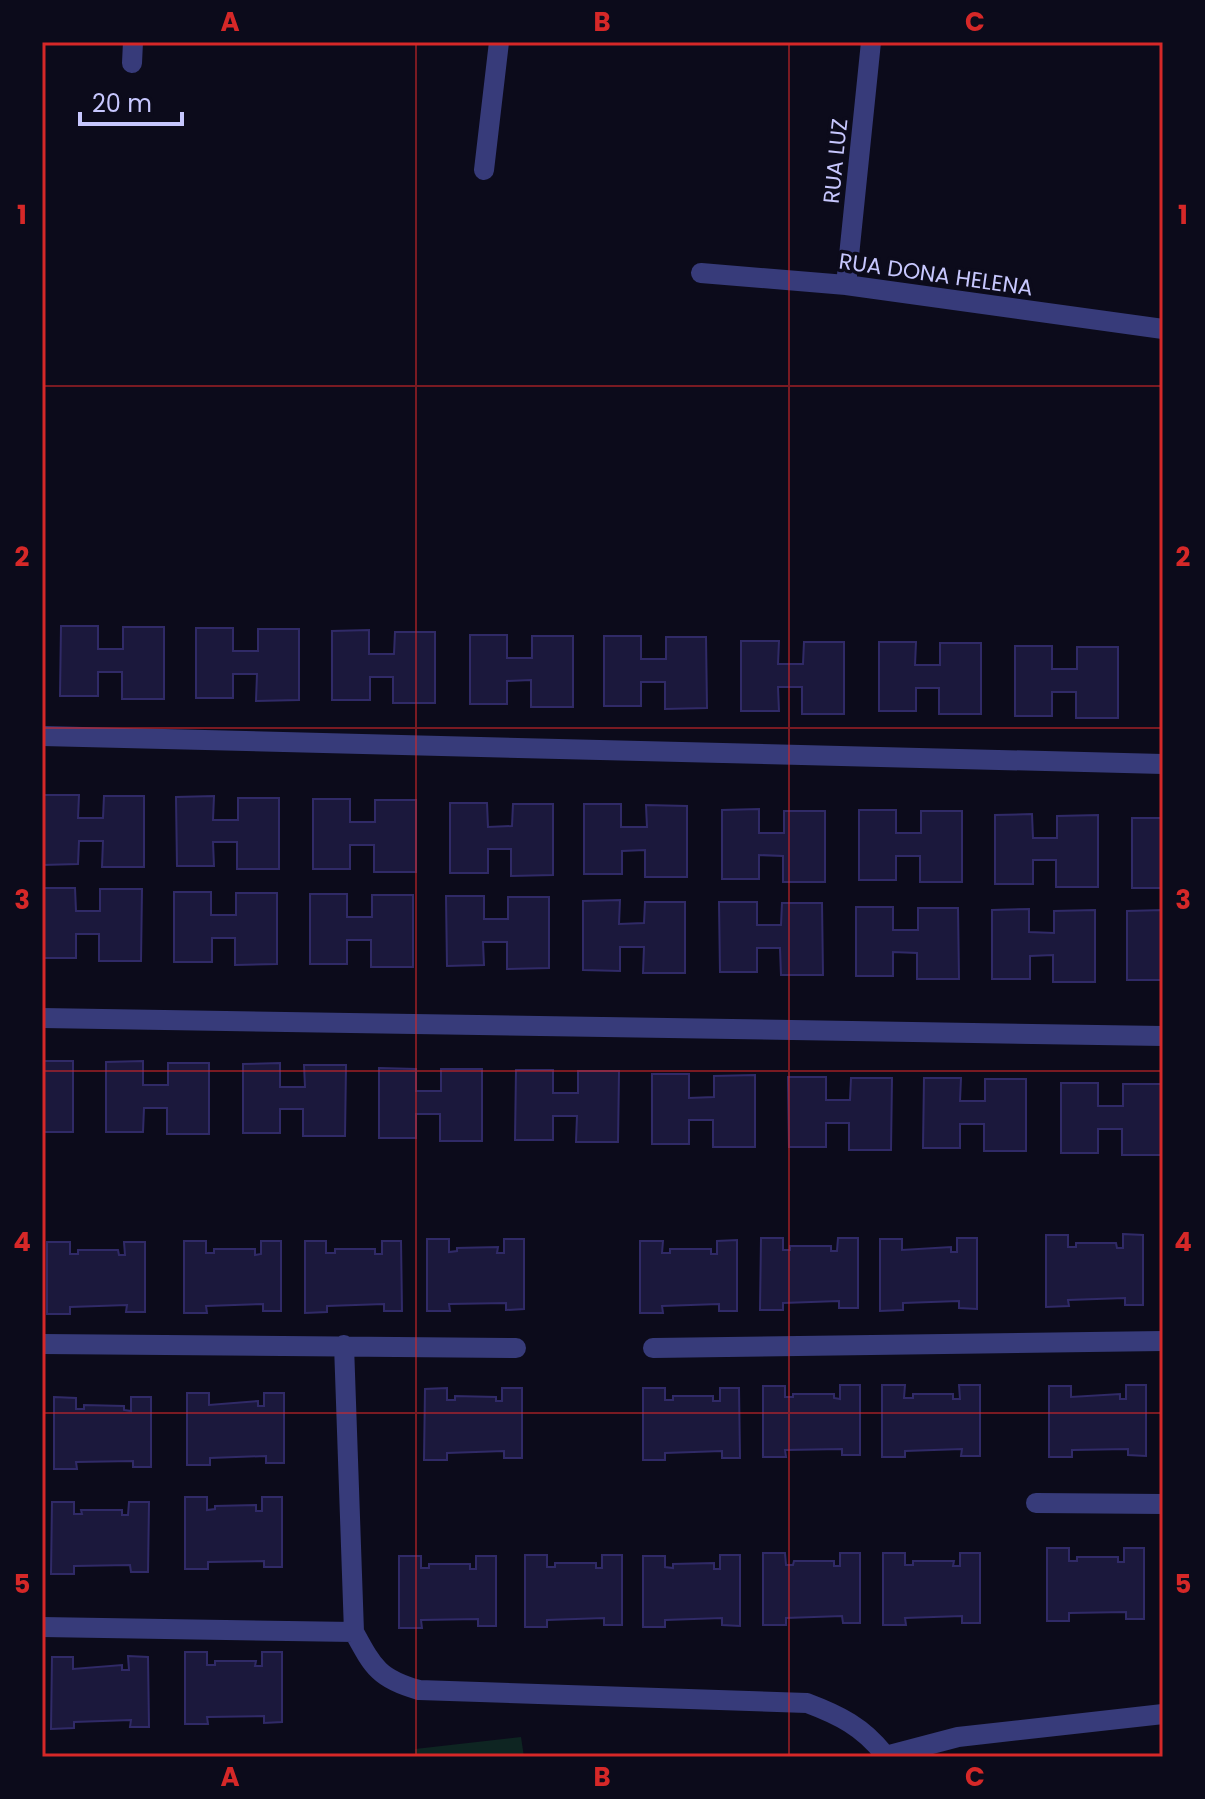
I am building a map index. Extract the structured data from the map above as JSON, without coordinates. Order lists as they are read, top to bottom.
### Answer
{
  "streets": {
    "street": ["RUA LUZ", "RUA DONA HELENA"]
  },
  "crossings": [
    ["RUA LUZ", "RUA DONA HELENA"]
  ],
  "scale_bar": "20 m",
  "grid": {
    "columns": ["A", "B", "C"],
    "rows": [
      "1",
      "2",
      "3",
      "4",
      "5"
    ]
  }
}
